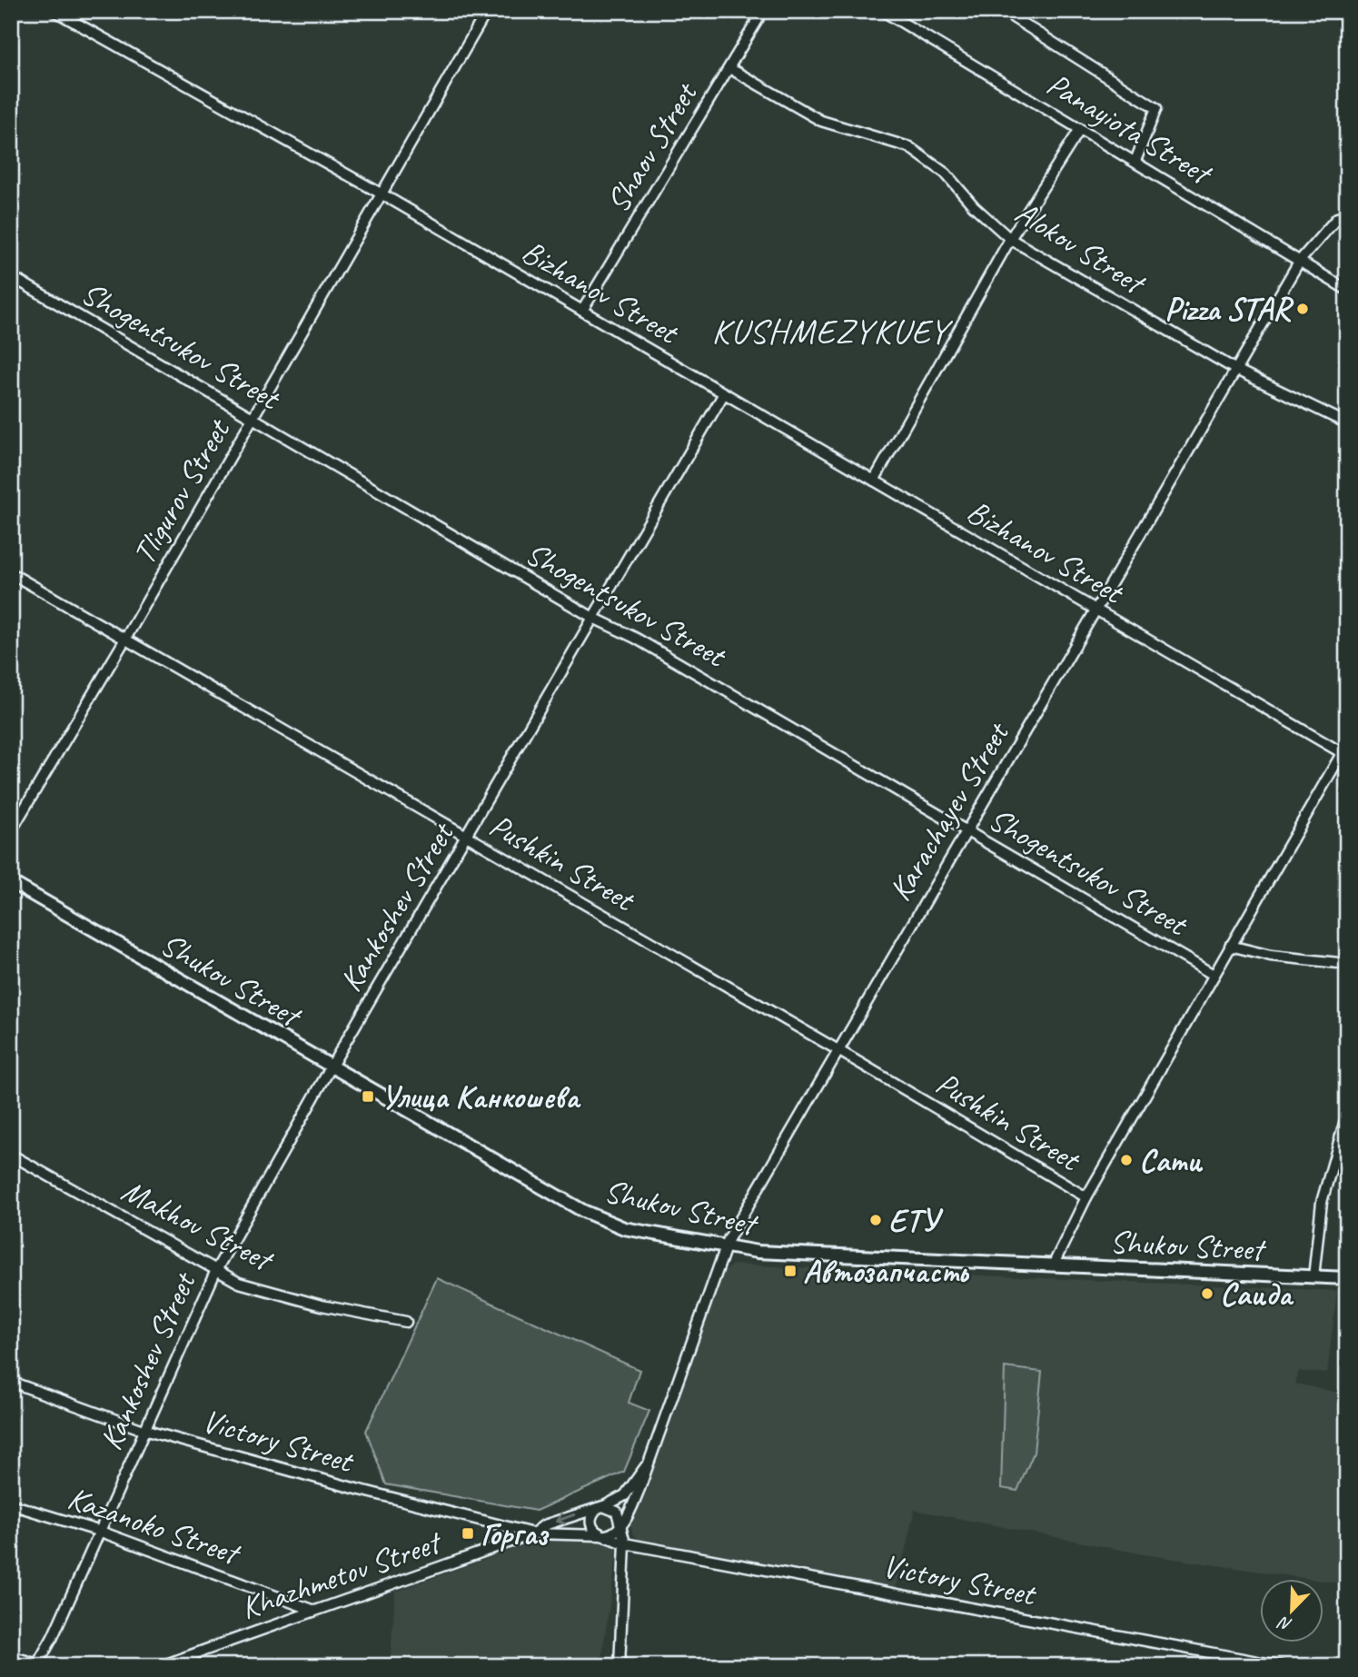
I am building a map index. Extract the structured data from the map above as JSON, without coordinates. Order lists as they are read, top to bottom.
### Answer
{
  "streets": {
    "main road": ["Shukov Street"],
    "street": [
      "Panayiota Street",
      "Shaov Street",
      "Alokov Street",
      "Bizhanov Street",
      "Shogentsukov Street",
      "Tligurov Street",
      "Karachayev Street",
      "Pushkin Street",
      "Kankoshev Street",
      "Makhov Street",
      "Victory Street",
      "Kazanoko Street",
      "Khazhmetov Street"
    ]
  },
  "crossings": [
    ["Panayiota Street", "Karachayev Street"],
    ["Shaov Street", "Alokov Street"],
    ["Shaov Street", "Bizhanov Street"],
    ["Alokov Street", "Karachayev Street"],
    ["Bizhanov Street", "Tligurov Street"],
    ["Bizhanov Street", "Karachayev Street"],
    ["Bizhanov Street", "Kankoshev Street"],
    ["Shogentsukov Street", "Tligurov Street"],
    ["Shogentsukov Street", "Karachayev Street"],
    ["Shogentsukov Street", "Kankoshev Street"],
    ["Tligurov Street", "Pushkin Street"],
    ["Karachayev Street", "Pushkin Street"],
    ["Karachayev Street", "Shukov Street"],
    ["Karachayev Street", "Khazhmetov Street"],
    ["Pushkin Street", "Kankoshev Street"],
    ["Kankoshev Street", "Shukov Street"],
    ["Kankoshev Street", "Makhov Street"],
    ["Kankoshev Street", "Victory Street"],
    ["Kankoshev Street", "Kazanoko Street"],
    ["Victory Street", "Khazhmetov Street"],
    ["Kazanoko Street", "Khazhmetov Street"]
  ],
  "districts": ["KUSHMEZYKUEY"],
  "places": {
    "other": [
      "Pizza STAR",
      "Сати",
      "ЕТУ",
      "Саида"
    ],
    "transit": ["Улица Канкошева", "Автозапчасть", "Горгаз"]
  },
  "north": "bottom left"
}
